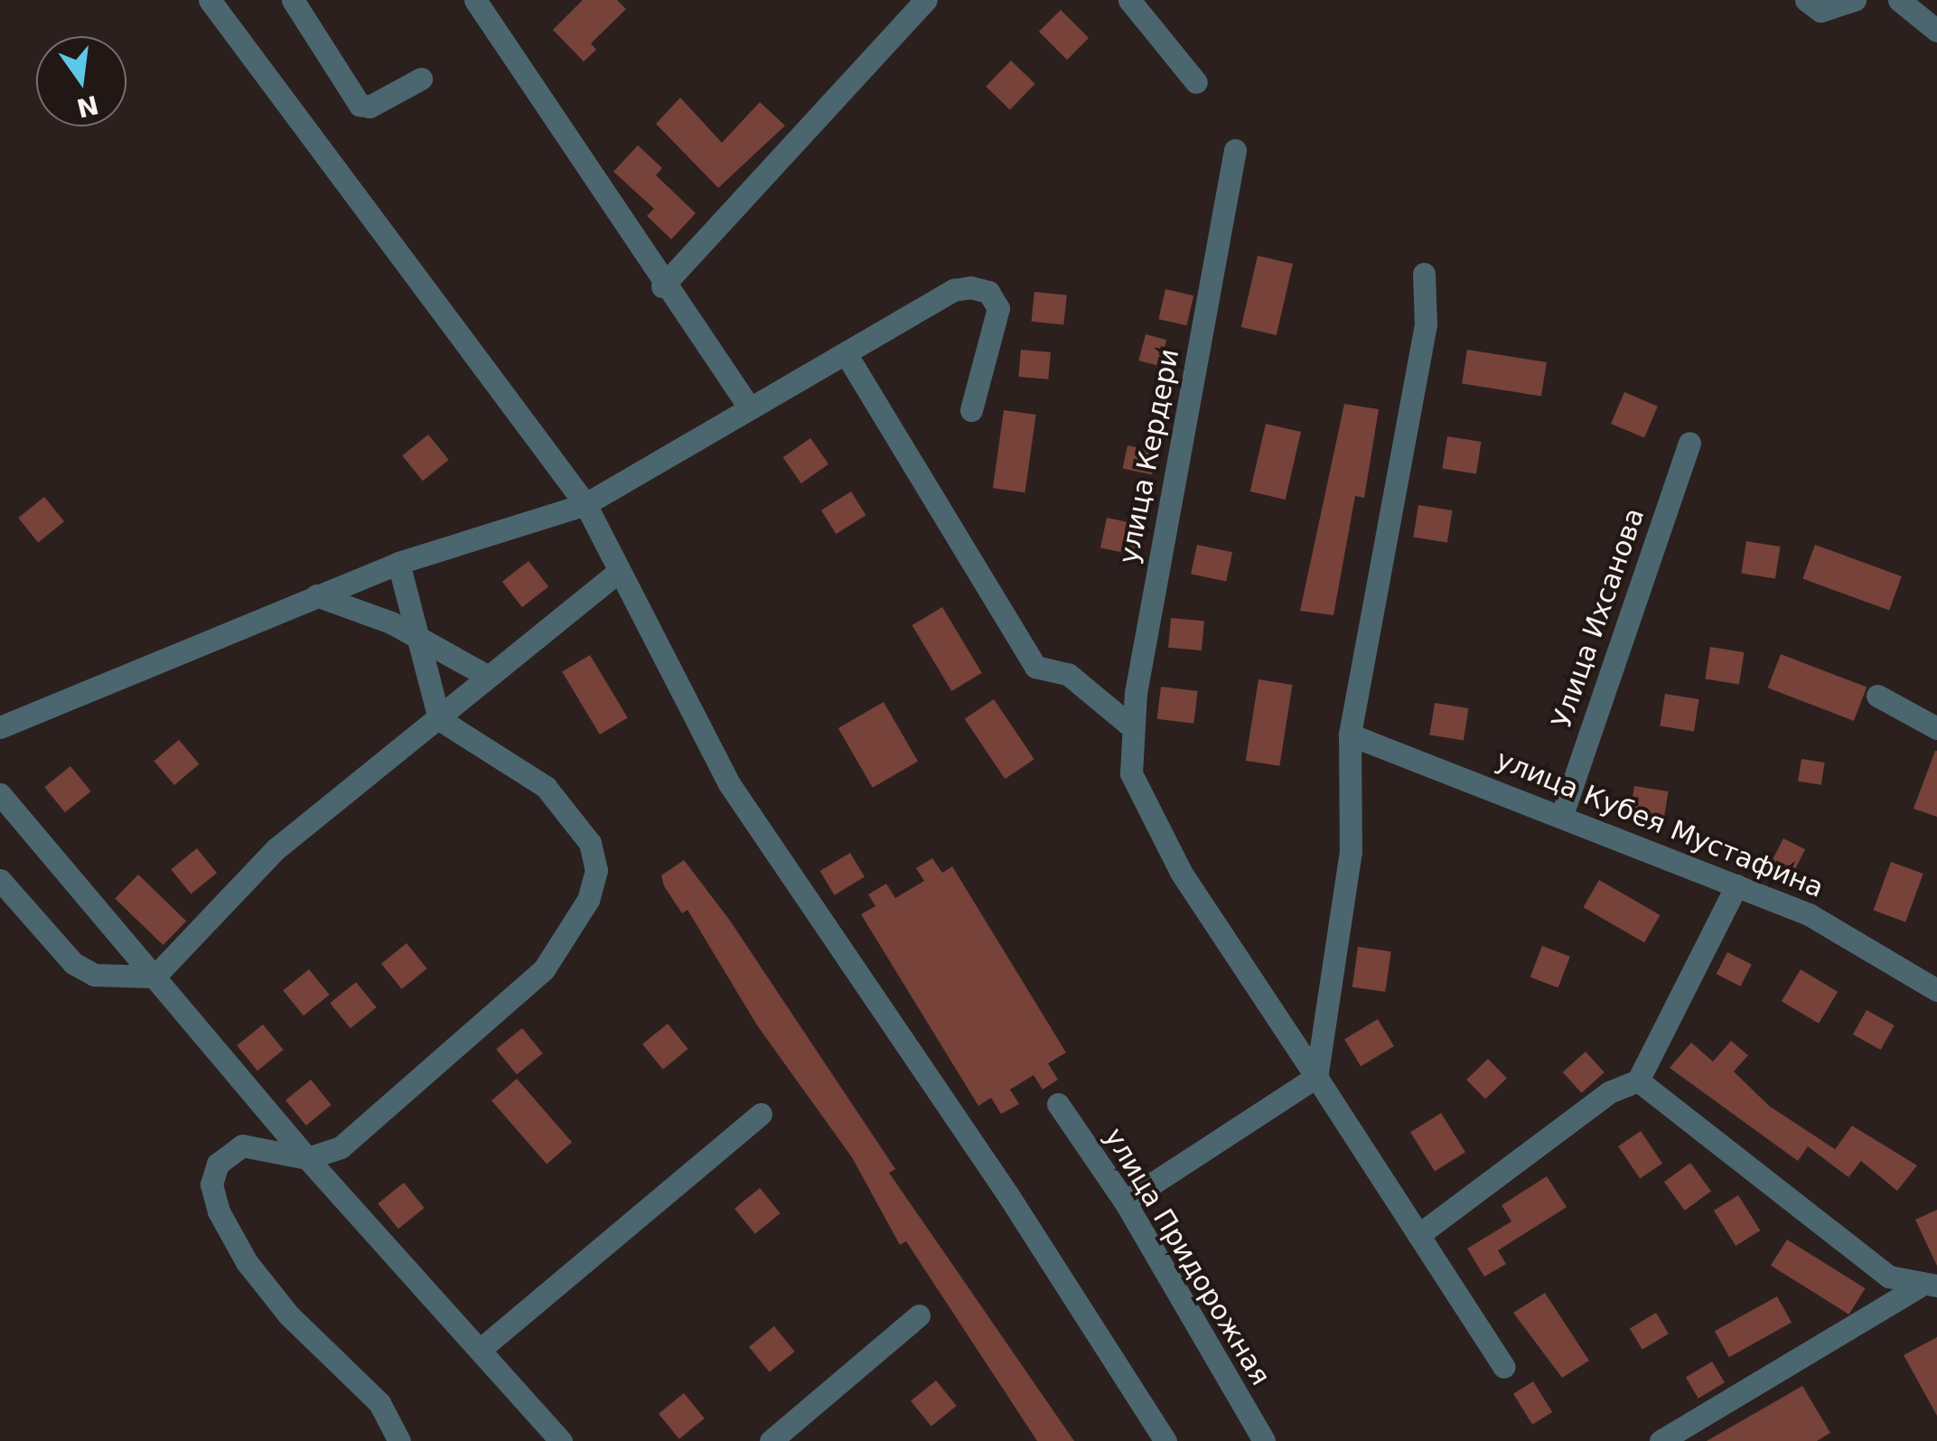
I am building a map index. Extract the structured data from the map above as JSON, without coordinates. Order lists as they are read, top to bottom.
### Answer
{
  "streets": {
    "street": [
      "улица Кердери",
      "Улица Ихсанова",
      "улица Кубея Мустафина",
      "улица Придорожная"
    ]
  },
  "crossings": [
    ["Улица Ихсанова", "улица Кубея Мустафина"]
  ],
  "north": "bottom"
}
